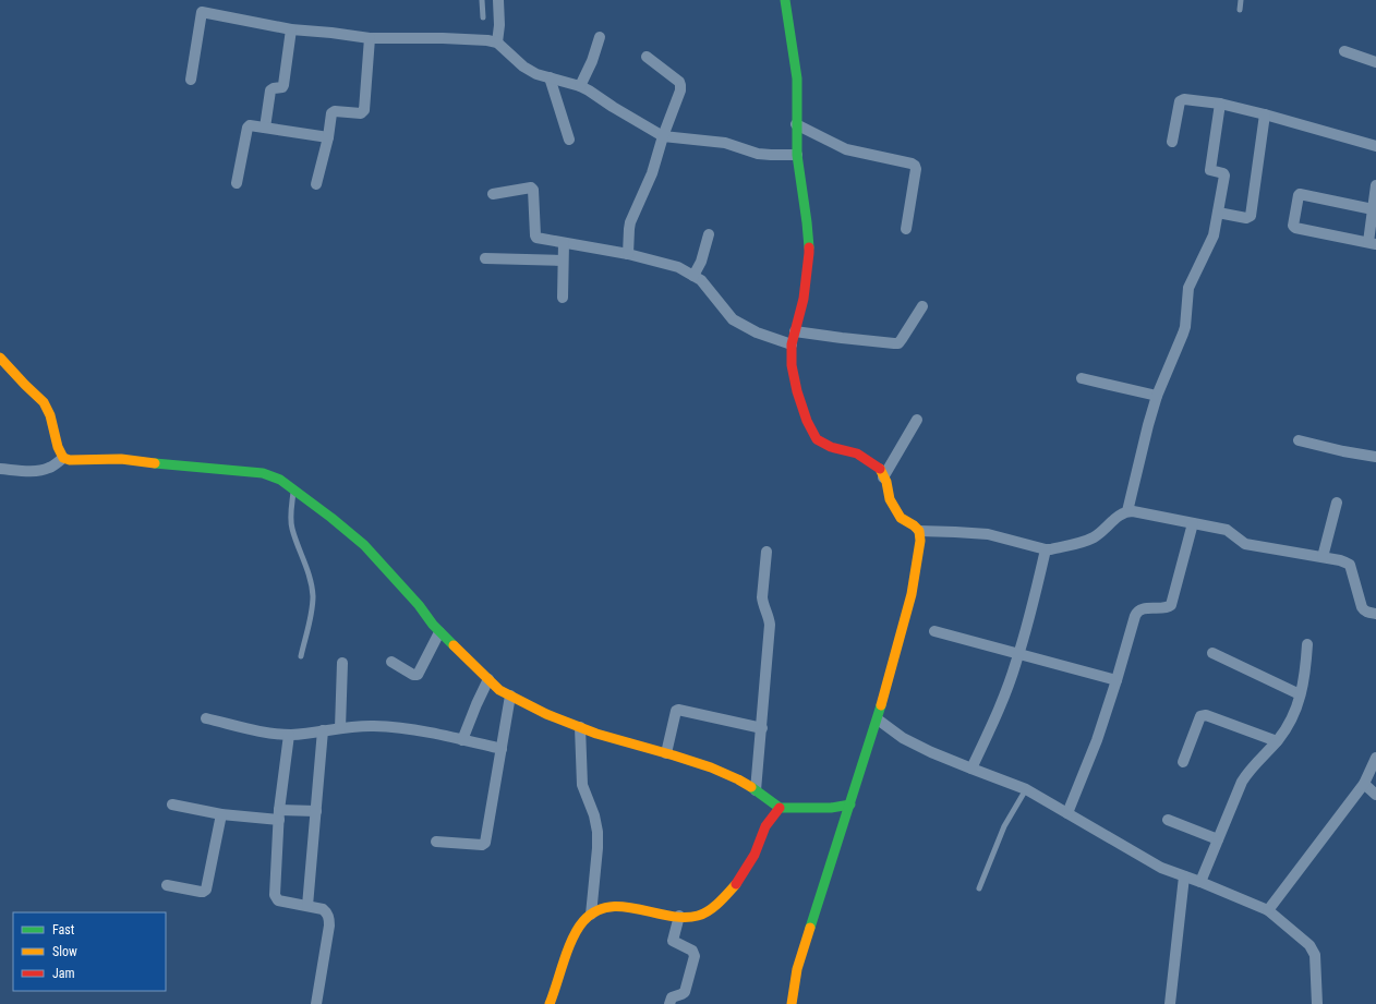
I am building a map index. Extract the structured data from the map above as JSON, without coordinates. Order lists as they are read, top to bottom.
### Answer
{
  "legend": ["Fast", "Slow", "Jam"]
}
